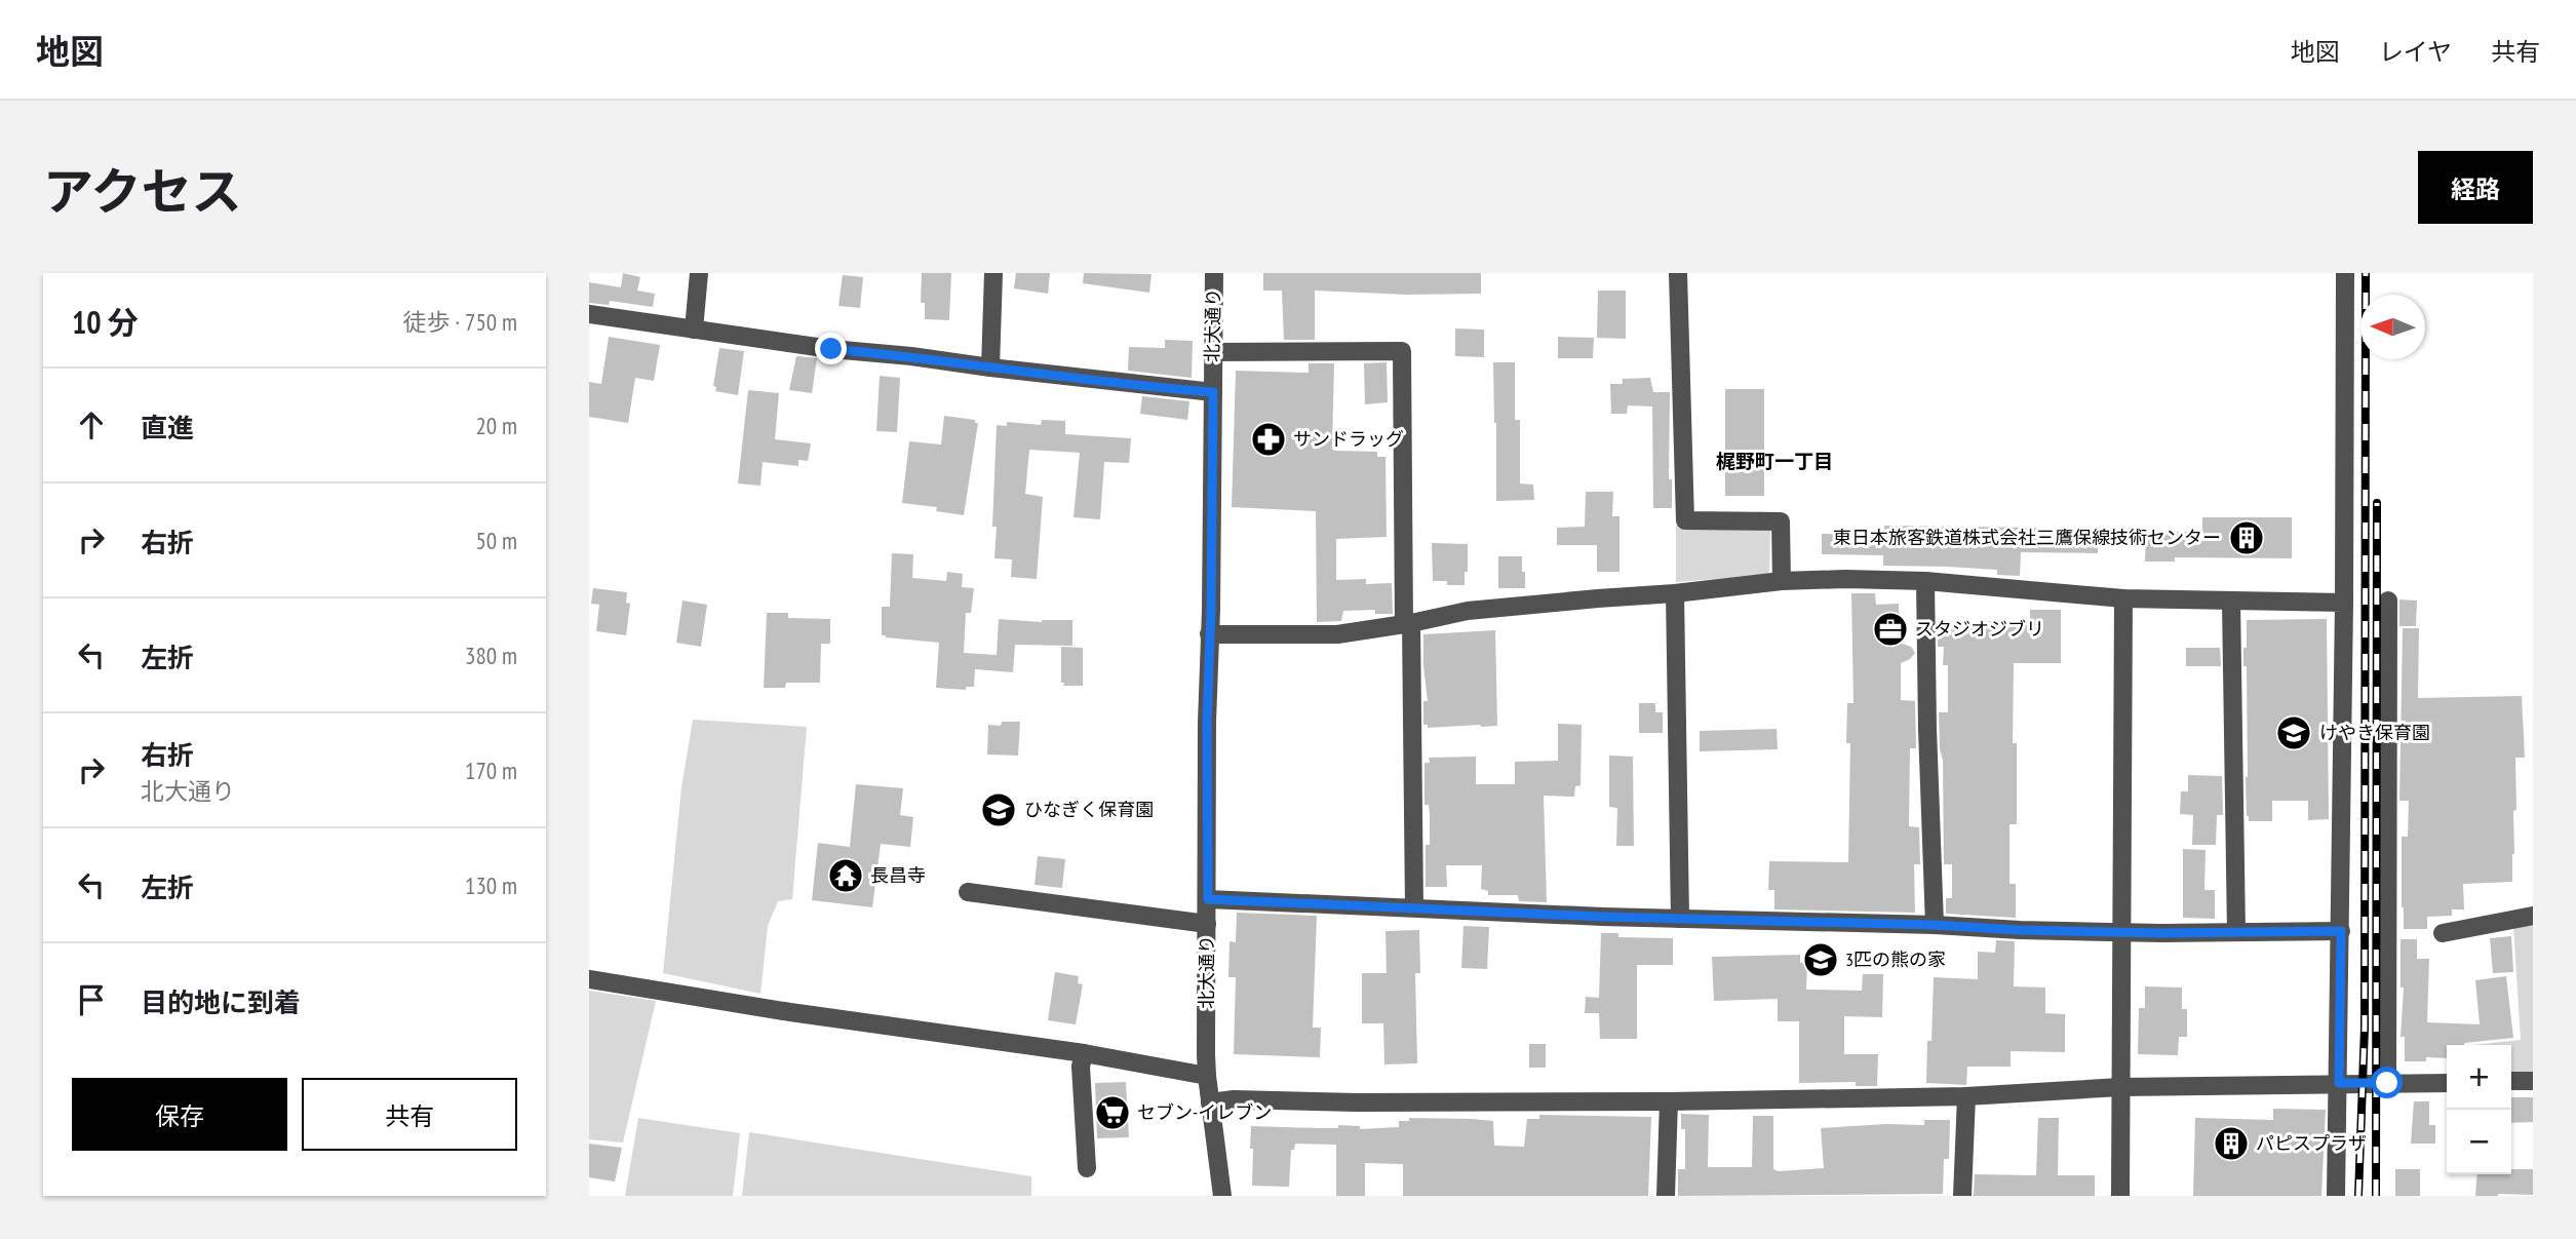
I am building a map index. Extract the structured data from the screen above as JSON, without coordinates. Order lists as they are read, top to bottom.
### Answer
{
  "streets": {
    "street": ["北大通り"]
  },
  "districts": ["梶野町一丁目"],
  "places": {
    "pharmacy": ["サンドラッグ"],
    "building": ["東日本旅客鉄道株式会社三鷹保線技術センター", "パピスプラザ"],
    "office": ["スタジオジブリ"],
    "school or university": ["けやき保育園", "ひなぎく保育園", "3匹の熊の家"],
    "temple": ["長昌寺"],
    "supermarket": ["セブン-イレブン"]
  },
  "north": "left",
  "page": {
    "header": "地図",
    "nav": ["地図", "レイヤ", "共有"],
    "title": "アクセス",
    "buttons": [
      "経路",
      ["保存", "共有"]
    ],
    "heading": ["10 分", "徒歩 · 750 m"],
    "list": [
      ["直進", "20 m"],
      ["右折", "50 m"],
      ["左折", "380 m"],
      ["右折", "北大通り", "170 m"],
      ["左折", "130 m"],
      "目的地に到着"
    ],
    "map_buttons": ["+", "−"]
  }
}
